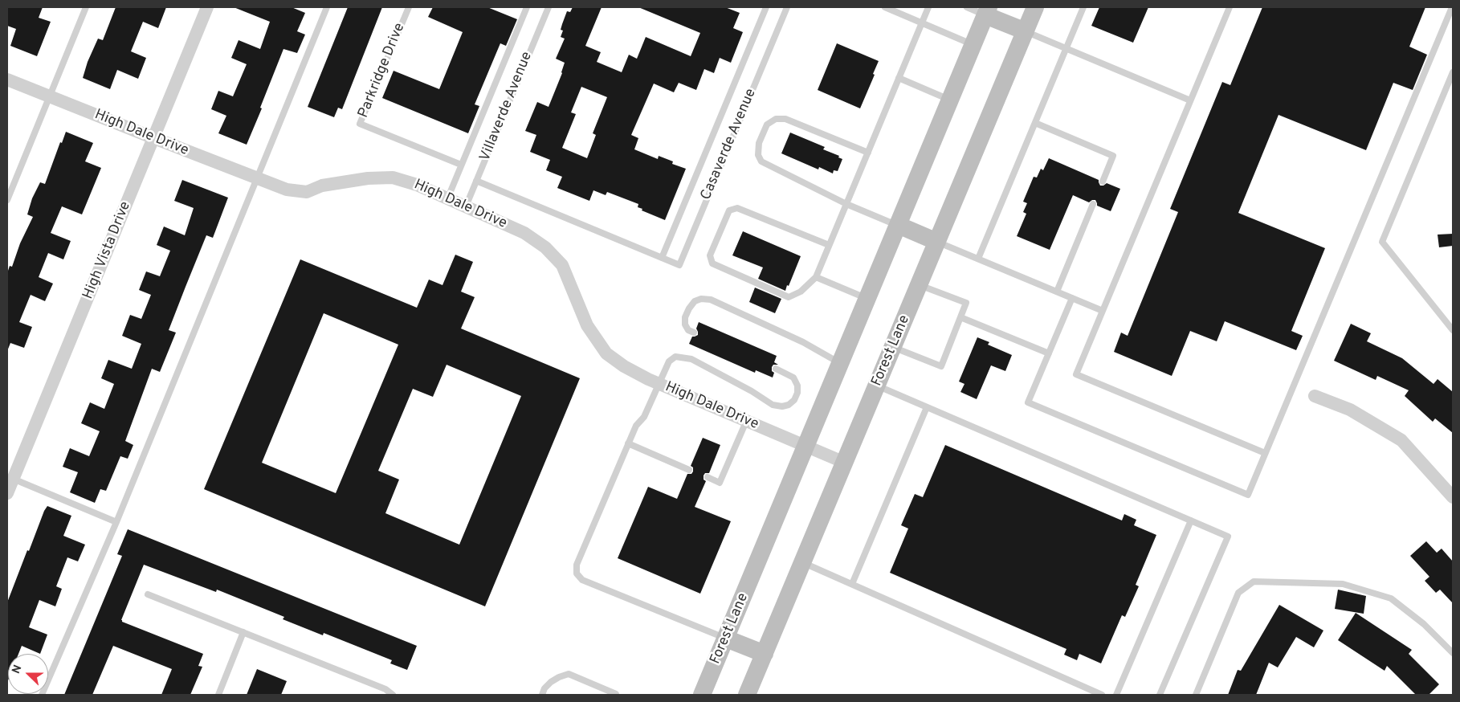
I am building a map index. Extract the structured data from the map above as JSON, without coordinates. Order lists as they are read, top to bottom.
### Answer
{
  "streets": {
    "main road": ["Forest Lane"],
    "street": ["High Dale Drive", "High Vista Drive"],
    "lane": ["Parkridge Drive", "Villaverde Avenue", "Casaverde Avenue"]
  },
  "crossings": [
    ["Villaverde Avenue", "High Dale Drive"],
    ["Villaverde Avenue", "Casaverde Avenue"],
    ["High Dale Drive", "High Vista Drive"],
    ["High Dale Drive", "Forest Lane"]
  ],
  "north": "left"
}
